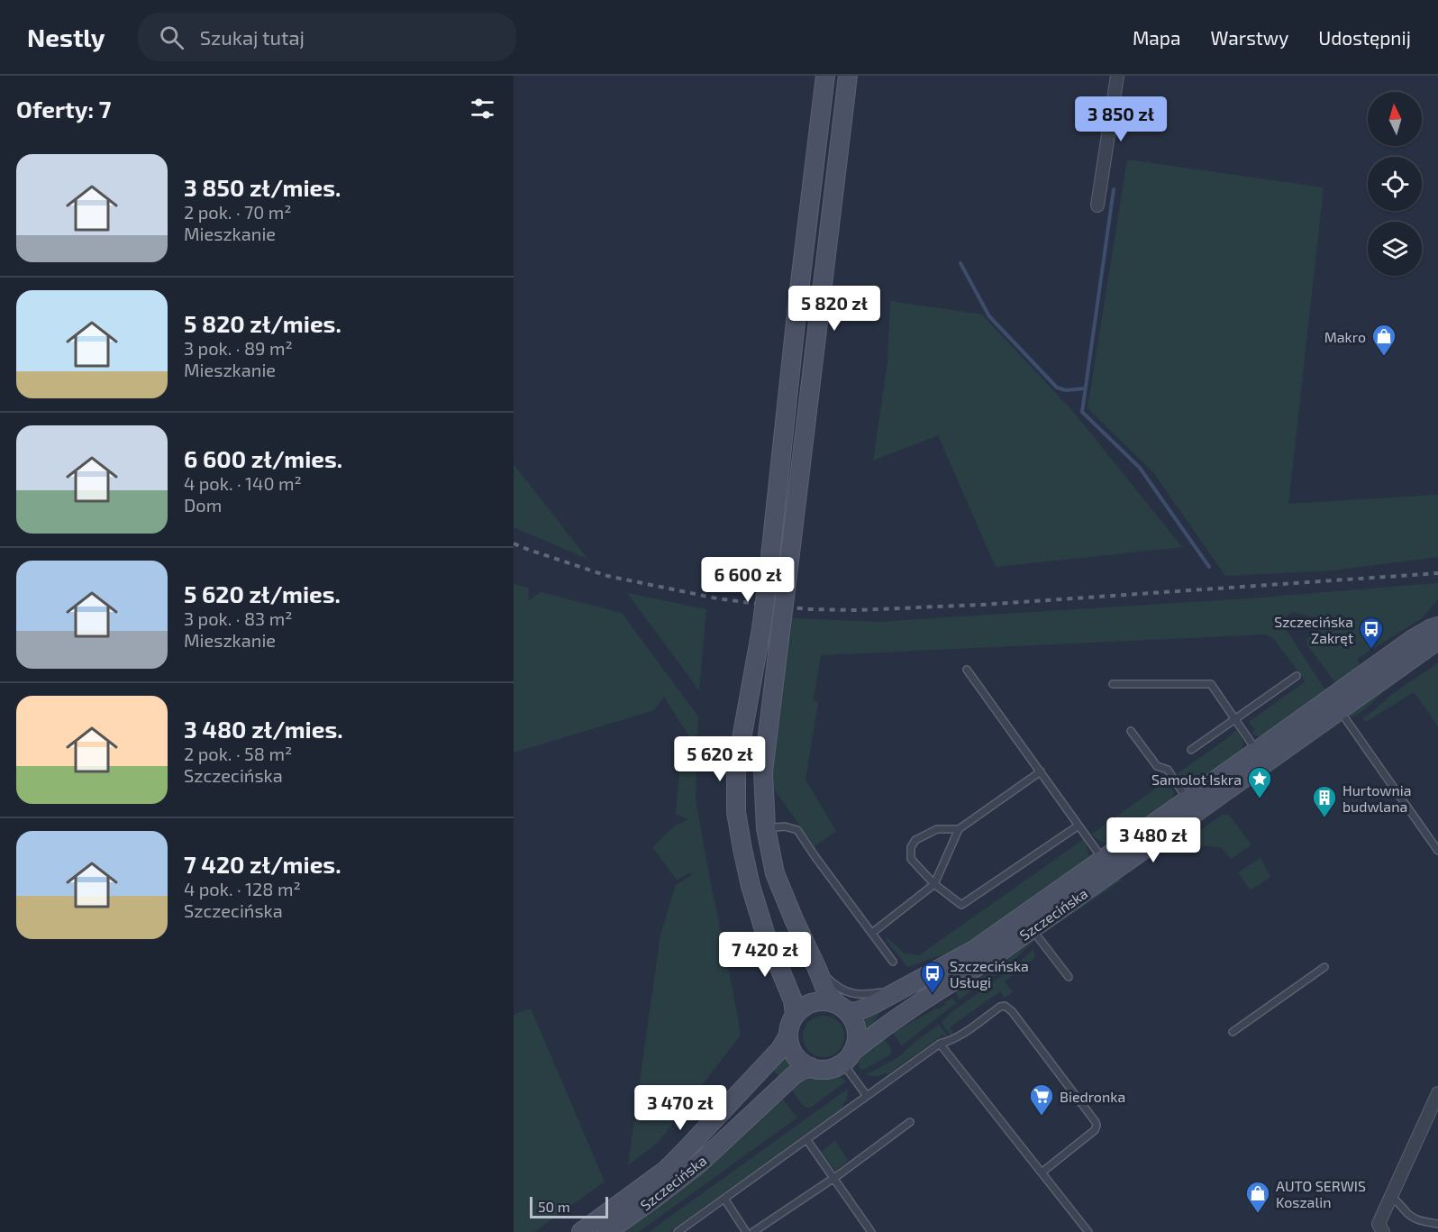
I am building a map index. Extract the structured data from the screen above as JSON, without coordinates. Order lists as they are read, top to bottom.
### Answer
{
  "streets": {
    "main road": ["Szczecińska"]
  },
  "places": {
    "shop": ["Makro", "AUTO SERWIS Koszalin"],
    "bus stop": ["Szczecińska Zakręt", "Szczecińska Usługi"],
    "place": ["Samolot Iskra"],
    "building": ["Hurtownia budwlana"],
    "supermarket": ["Biedronka"]
  },
  "scale_bar": "50 m",
  "north": "top",
  "page": {
    "header": "Nestly",
    "search": "Szukaj tutaj",
    "nav": ["Mapa", "Warstwy", "Udostępnij"],
    "heading": "Oferty: 7",
    "price": [
      "3 850 zł",
      "5 820 zł",
      "6 600 zł",
      "5 620 zł",
      "3 480 zł",
      "7 420 zł",
      "3 470 zł"
    ],
    "list": [
      {
        "name": "3 850 zł/mies.",
        "note": "2 pok. · 70 m² · Mieszkanie"
      },
      {
        "name": "5 820 zł/mies.",
        "note": "3 pok. · 89 m² · Mieszkanie"
      },
      {
        "name": "6 600 zł/mies.",
        "note": "4 pok. · 140 m² · Dom"
      },
      {
        "name": "5 620 zł/mies.",
        "note": "3 pok. · 83 m² · Mieszkanie"
      },
      {
        "name": "3 480 zł/mies.",
        "note": "2 pok. · 58 m² · Szczecińska"
      },
      {
        "name": "7 420 zł/mies.",
        "note": "4 pok. · 128 m² · Szczecińska"
      }
    ],
    "scale": "50 m"
  }
}
